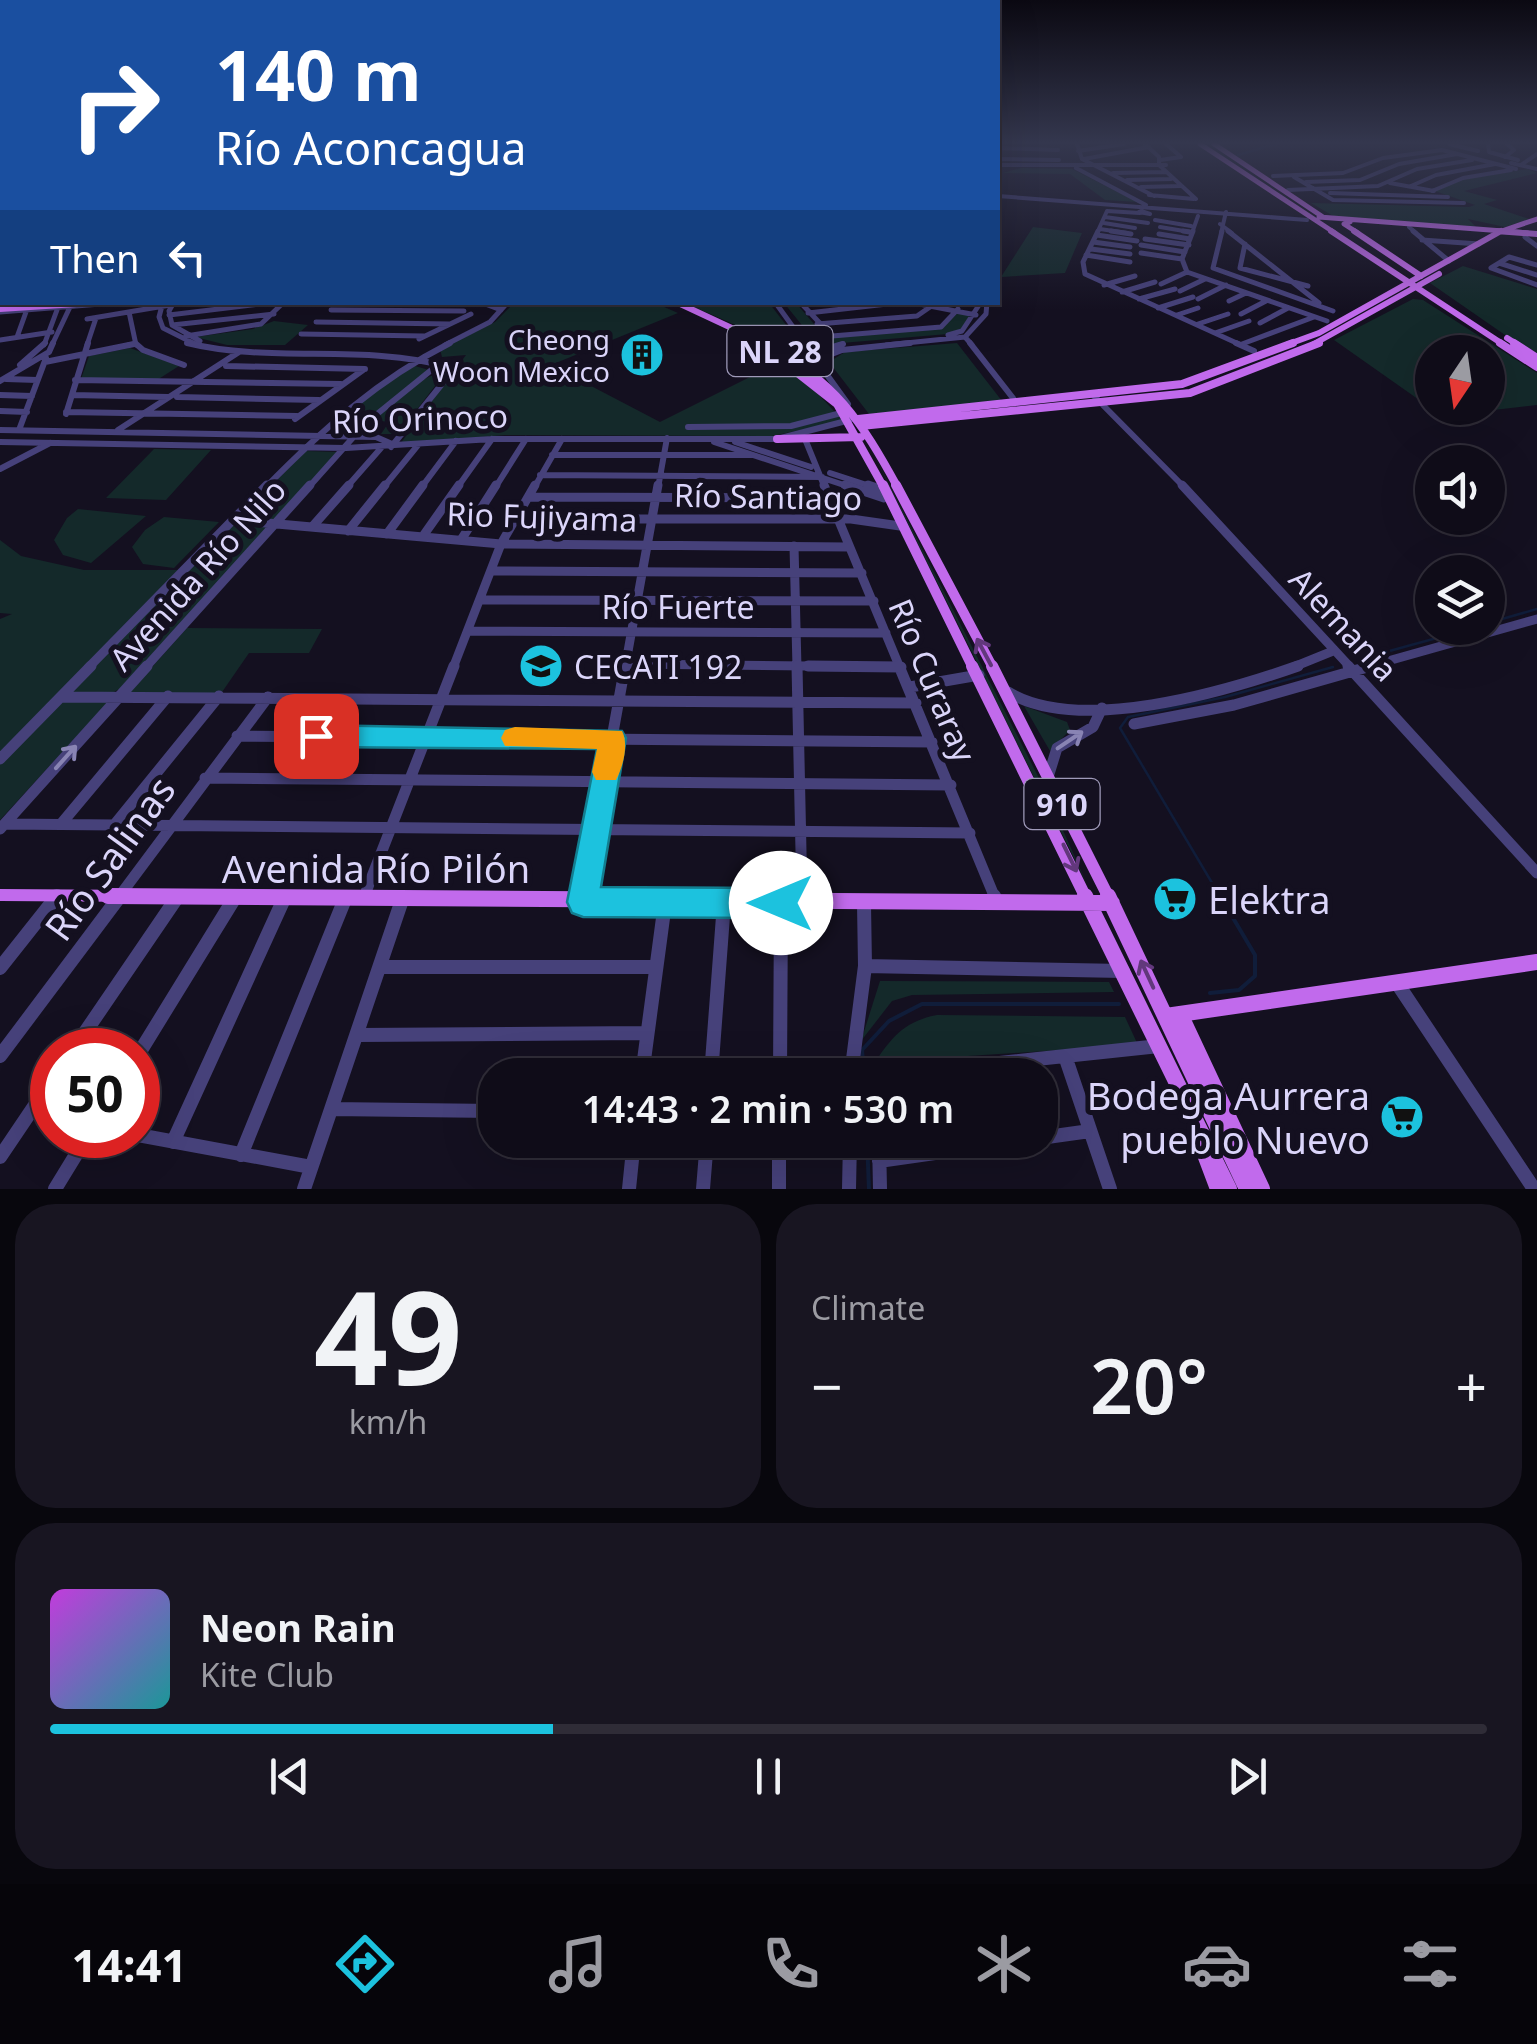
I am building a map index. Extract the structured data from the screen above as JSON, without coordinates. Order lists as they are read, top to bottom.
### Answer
{
  "streets": {
    "main road": ["NL 28", "910", "Avenida Río Pilón"],
    "street": [
      "Río Orinoco",
      "Río Santiago",
      "Rio Fujiyama",
      "Avenida Río Nilo",
      "Río Fuerte",
      "Alemania",
      "Río Curaray",
      "Río Salinas"
    ]
  },
  "crossings": [
    ["NL 28", "Río Orinoco"],
    ["NL 28", "910"],
    ["Río Orinoco", "Avenida Río Nilo"],
    ["Río Orinoco", "910"],
    ["Río Santiago", "Río Curaray"],
    ["Rio Fujiyama", "Avenida Río Nilo"],
    ["Rio Fujiyama", "Río Curaray"],
    ["Río Fuerte", "Río Curaray"],
    ["Río Curaray", "Avenida Río Pilón"],
    ["910", "Avenida Río Pilón"],
    ["Río Salinas", "Avenida Río Pilón"]
  ],
  "places": {
    "building": ["Cheong Woon Mexico"],
    "school or university": ["CECATI 192"],
    "supermarket": ["Elektra", "Bodega Aurrera pueblo Nuevo"]
  },
  "north": "bottom",
  "page": {
    "turn": ["140 m", "Río Aconcagua"],
    "then": "Then",
    "limit": "50",
    "trip": "14:43 · 2 min · 530 m",
    "tile": [
      ["49", "km/h"],
      "Climate"
    ],
    "heat": ["−", "20°", "+"],
    "song": ["Neon Rain", "Kite Club"],
    "tabs": "14:41"
  }
}
